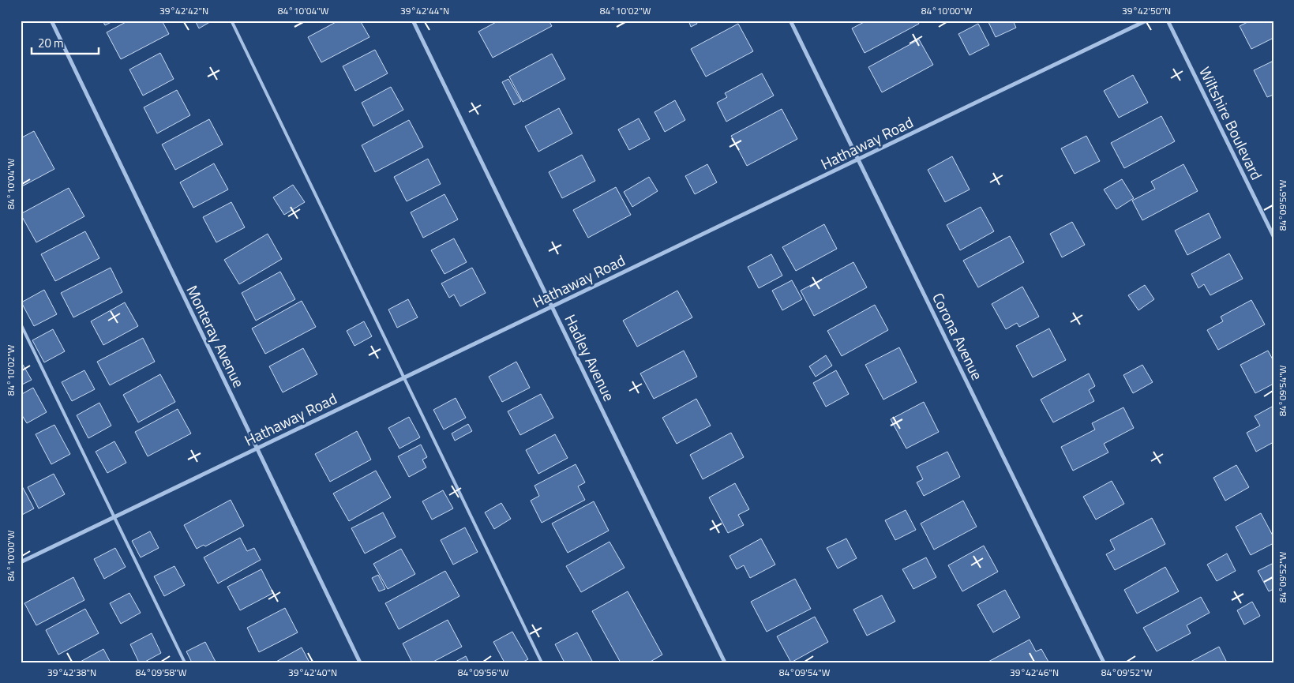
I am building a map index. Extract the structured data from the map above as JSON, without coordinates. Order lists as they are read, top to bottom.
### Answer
{
  "streets": {
    "street": [
      "Wiltshire Boulevard",
      "Hathaway Road",
      "Monteray Avenue",
      "Corona Avenue",
      "Hadley Avenue"
    ]
  },
  "crossings": [
    ["Hathaway Road", "Monteray Avenue"],
    ["Hathaway Road", "Corona Avenue"],
    ["Hathaway Road", "Hadley Avenue"]
  ],
  "scale_bar": "20 m",
  "coordinates": [
    "39°42'42\"N",
    "84°10'04\"W",
    "39°42'44\"N",
    "84°10'02\"W",
    "84°10'00\"W",
    "39°42'50\"N",
    "84°09'56\"W",
    "84°09'54\"W",
    "84°09'52\"W",
    "39°42'38\"N",
    "84°09'58\"W",
    "39°42'40\"N",
    "39°42'46\"N"
  ]
}
